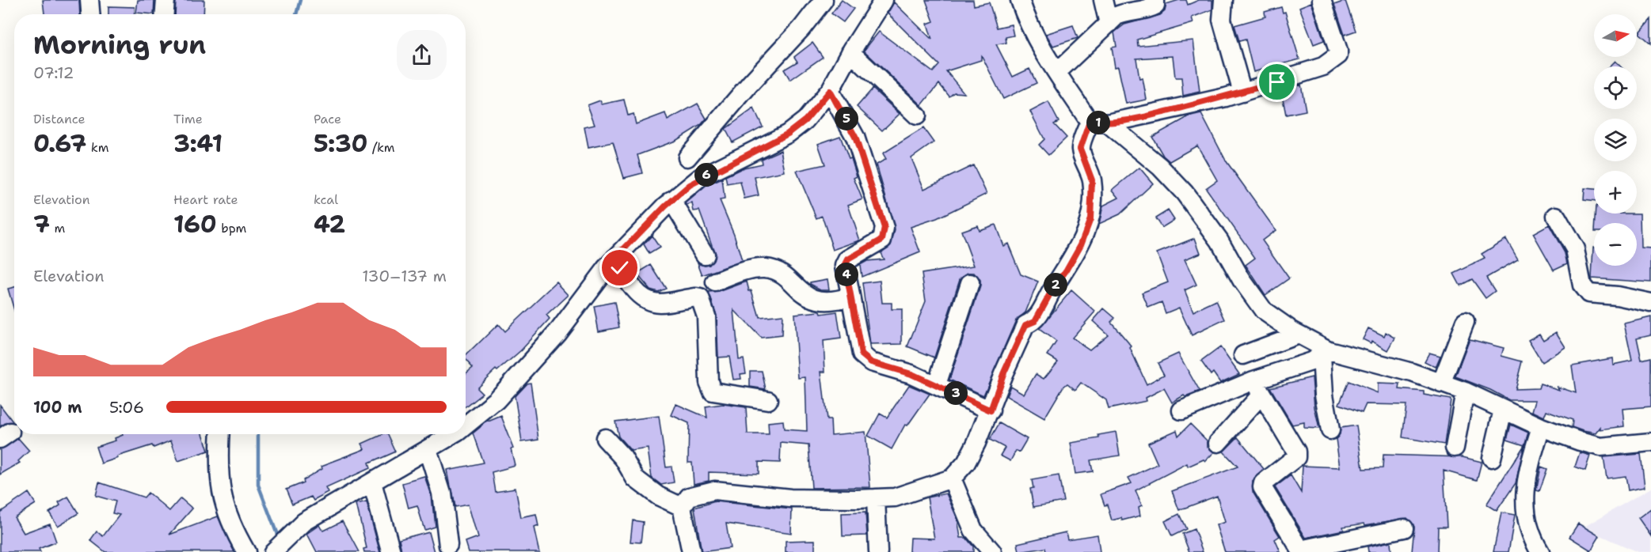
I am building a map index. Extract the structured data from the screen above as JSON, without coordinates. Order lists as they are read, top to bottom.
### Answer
{
  "north": "right",
  "page": {
    "map_buttons": ["+", "−"],
    "heading": ["Morning run", "07:12"],
    "stats": [
      ["Distance", "0.67 km"],
      ["Time", "3:41"],
      ["Pace", "5:30 /km"],
      ["Elevation", "7 m"],
      ["Heart rate", "160 bpm"],
      ["kcal", "42"]
    ],
    "pins": [
      "5",
      "1",
      "6",
      "4",
      "2",
      "3"
    ],
    "chart": ["Elevation", "130–137 m"],
    "list": [
      {
        "name": "100 m",
        "note": "5:06"
      }
    ]
  }
}
